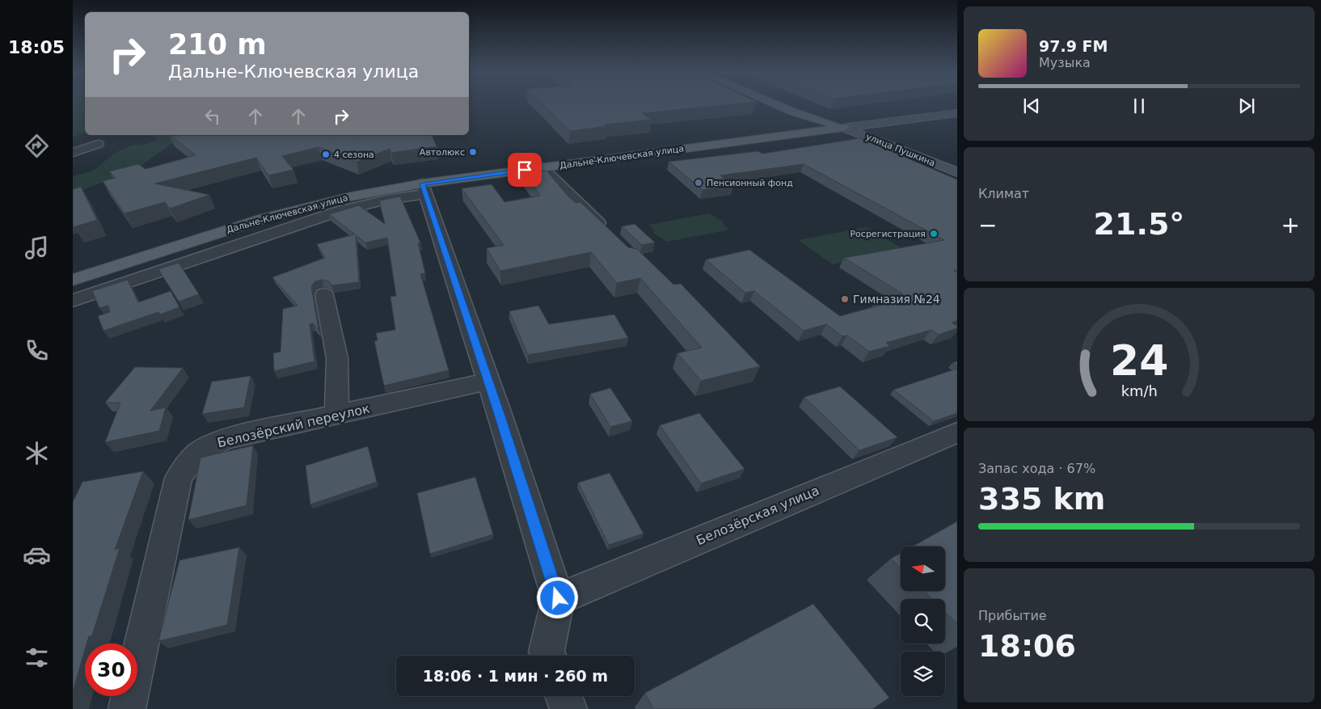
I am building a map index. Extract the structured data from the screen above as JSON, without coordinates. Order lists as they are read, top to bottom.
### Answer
{
  "streets": {
    "main road": ["улица Пушкина", "Дальне-Ключевская улица"],
    "street": ["Белозёрский переулок", "Белозёрская улица"]
  },
  "crossings": [
    ["улица Пушкина", "Дальне-Ключевская улица"]
  ],
  "places": [
    "Автолюкс",
    "4 сезона",
    "Пенсионный фонд",
    "Росрегистрация",
    "Гимназия №24"
  ],
  "north": "left",
  "page": {
    "tabs": "18:05",
    "turn": ["210 m", "Дальне-Ключевская улица"],
    "song": ["97.9 FM", "Музыка"],
    "tile": [
      "Климат",
      ["Запас хода · 67%", "335 km"],
      ["Прибытие", "18:06"]
    ],
    "heat": ["−", "21.5°", "+"],
    "limit": "30",
    "trip": "18:06 · 1 мин · 260 m",
    "gauge": ["24", "km/h"]
  }
}
